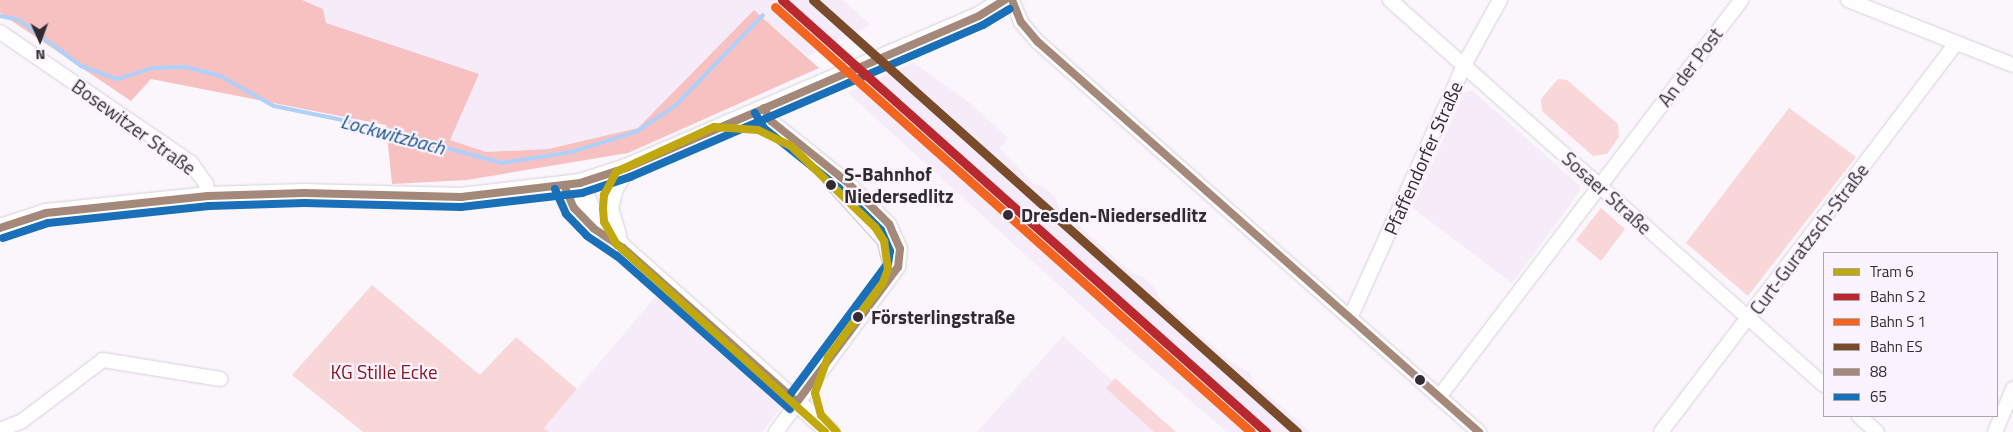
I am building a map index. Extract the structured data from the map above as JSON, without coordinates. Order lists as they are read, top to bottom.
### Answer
{
  "streets": {
    "street": [
      "An der Post",
      "Bosewitzer Straße",
      "Pfaffendorfer Straße",
      "Sosaer Straße",
      "Curt-Guratzsch-Straße"
    ]
  },
  "crossings": [
    ["An der Post", "Sosaer Straße"],
    ["Pfaffendorfer Straße", "Sosaer Straße"],
    ["Sosaer Straße", "Curt-Guratzsch-Straße"]
  ],
  "water": ["Lockwitzbach"],
  "parks": ["KG Stille Ecke"],
  "places": ["S-Bahnhof Niedersedlitz", "Dresden-Niedersedlitz", "Försterlingstraße"],
  "lines": [
    "rail line ES",
    "transit line 88",
    "transit line 65",
    "tram line 6"
  ],
  "legend": [
    "Tram 6",
    "Bahn S 2",
    "Bahn S 1",
    "Bahn ES",
    "88",
    "65"
  ],
  "north": "bottom"
}
